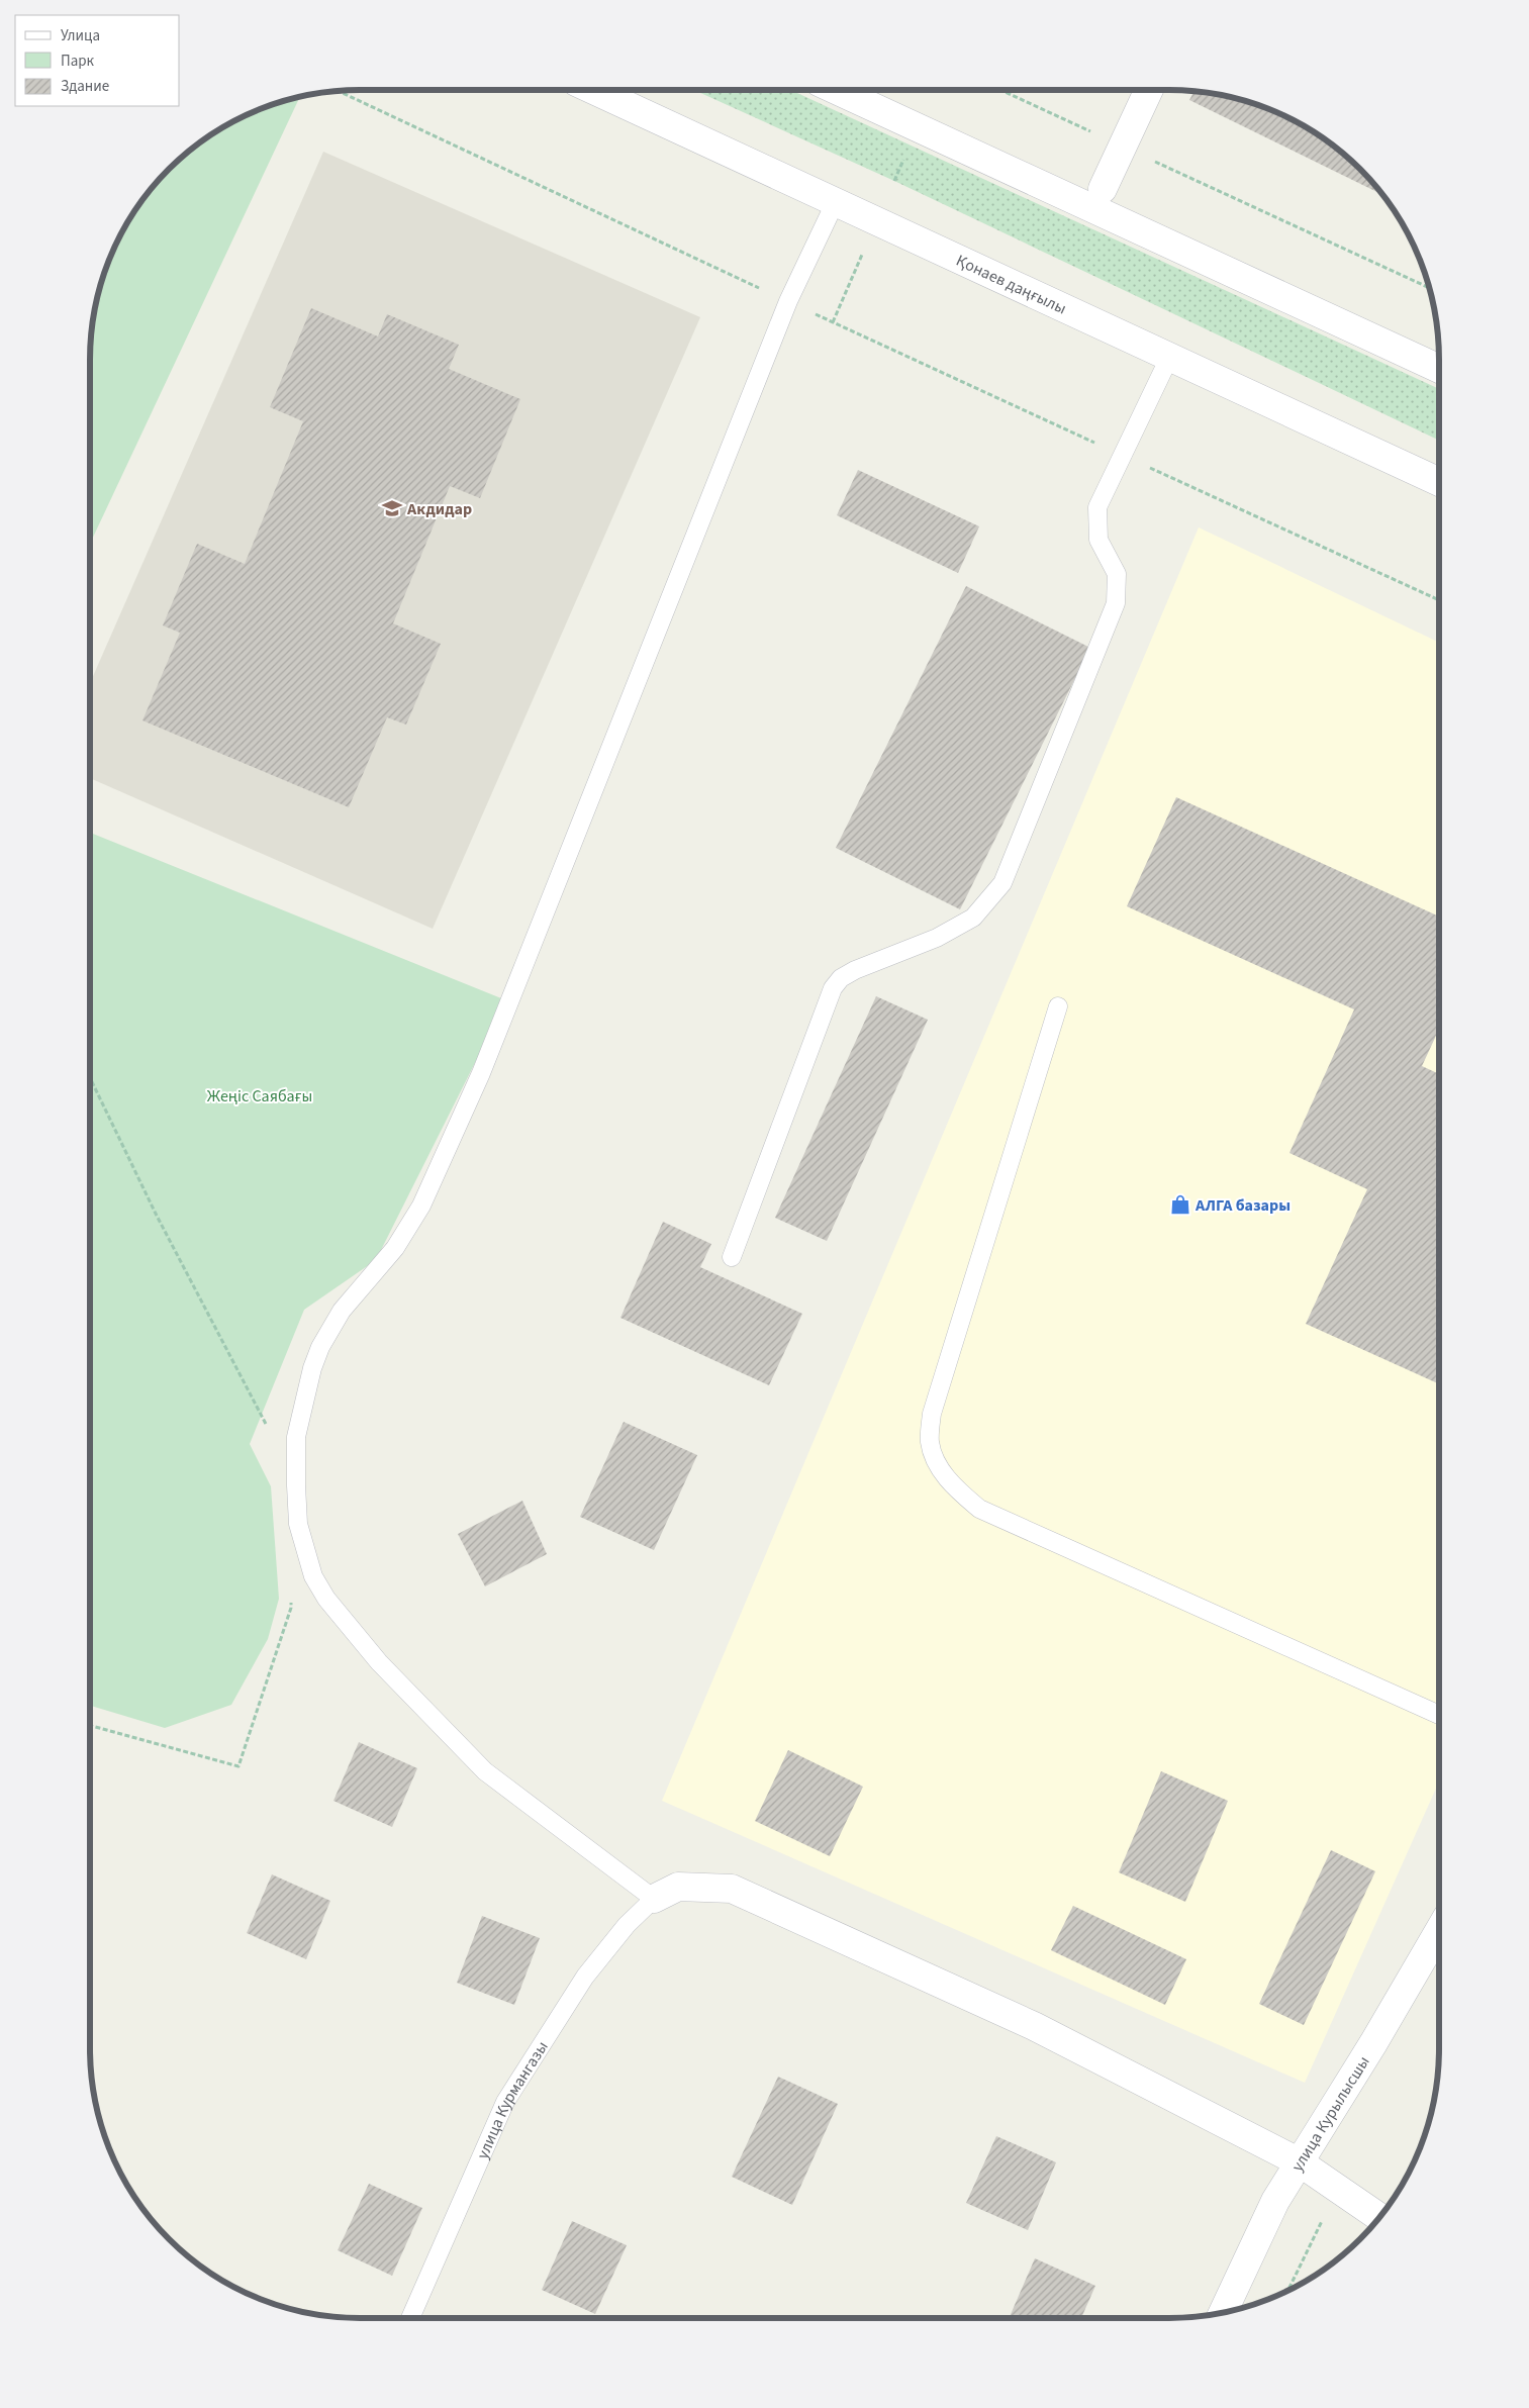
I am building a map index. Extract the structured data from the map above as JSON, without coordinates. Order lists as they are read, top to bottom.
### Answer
{
  "streets": {
    "main road": ["Қонаев даңғылы", "улица Курылысшы"],
    "lane": ["улица Курмангазы"]
  },
  "parks": ["Жеңіс Саябағы"],
  "places": {
    "school or university": ["Акдидар"],
    "shop": ["АЛГА базары"]
  },
  "legend": ["Улица", "Парк", "Здание"]
}
